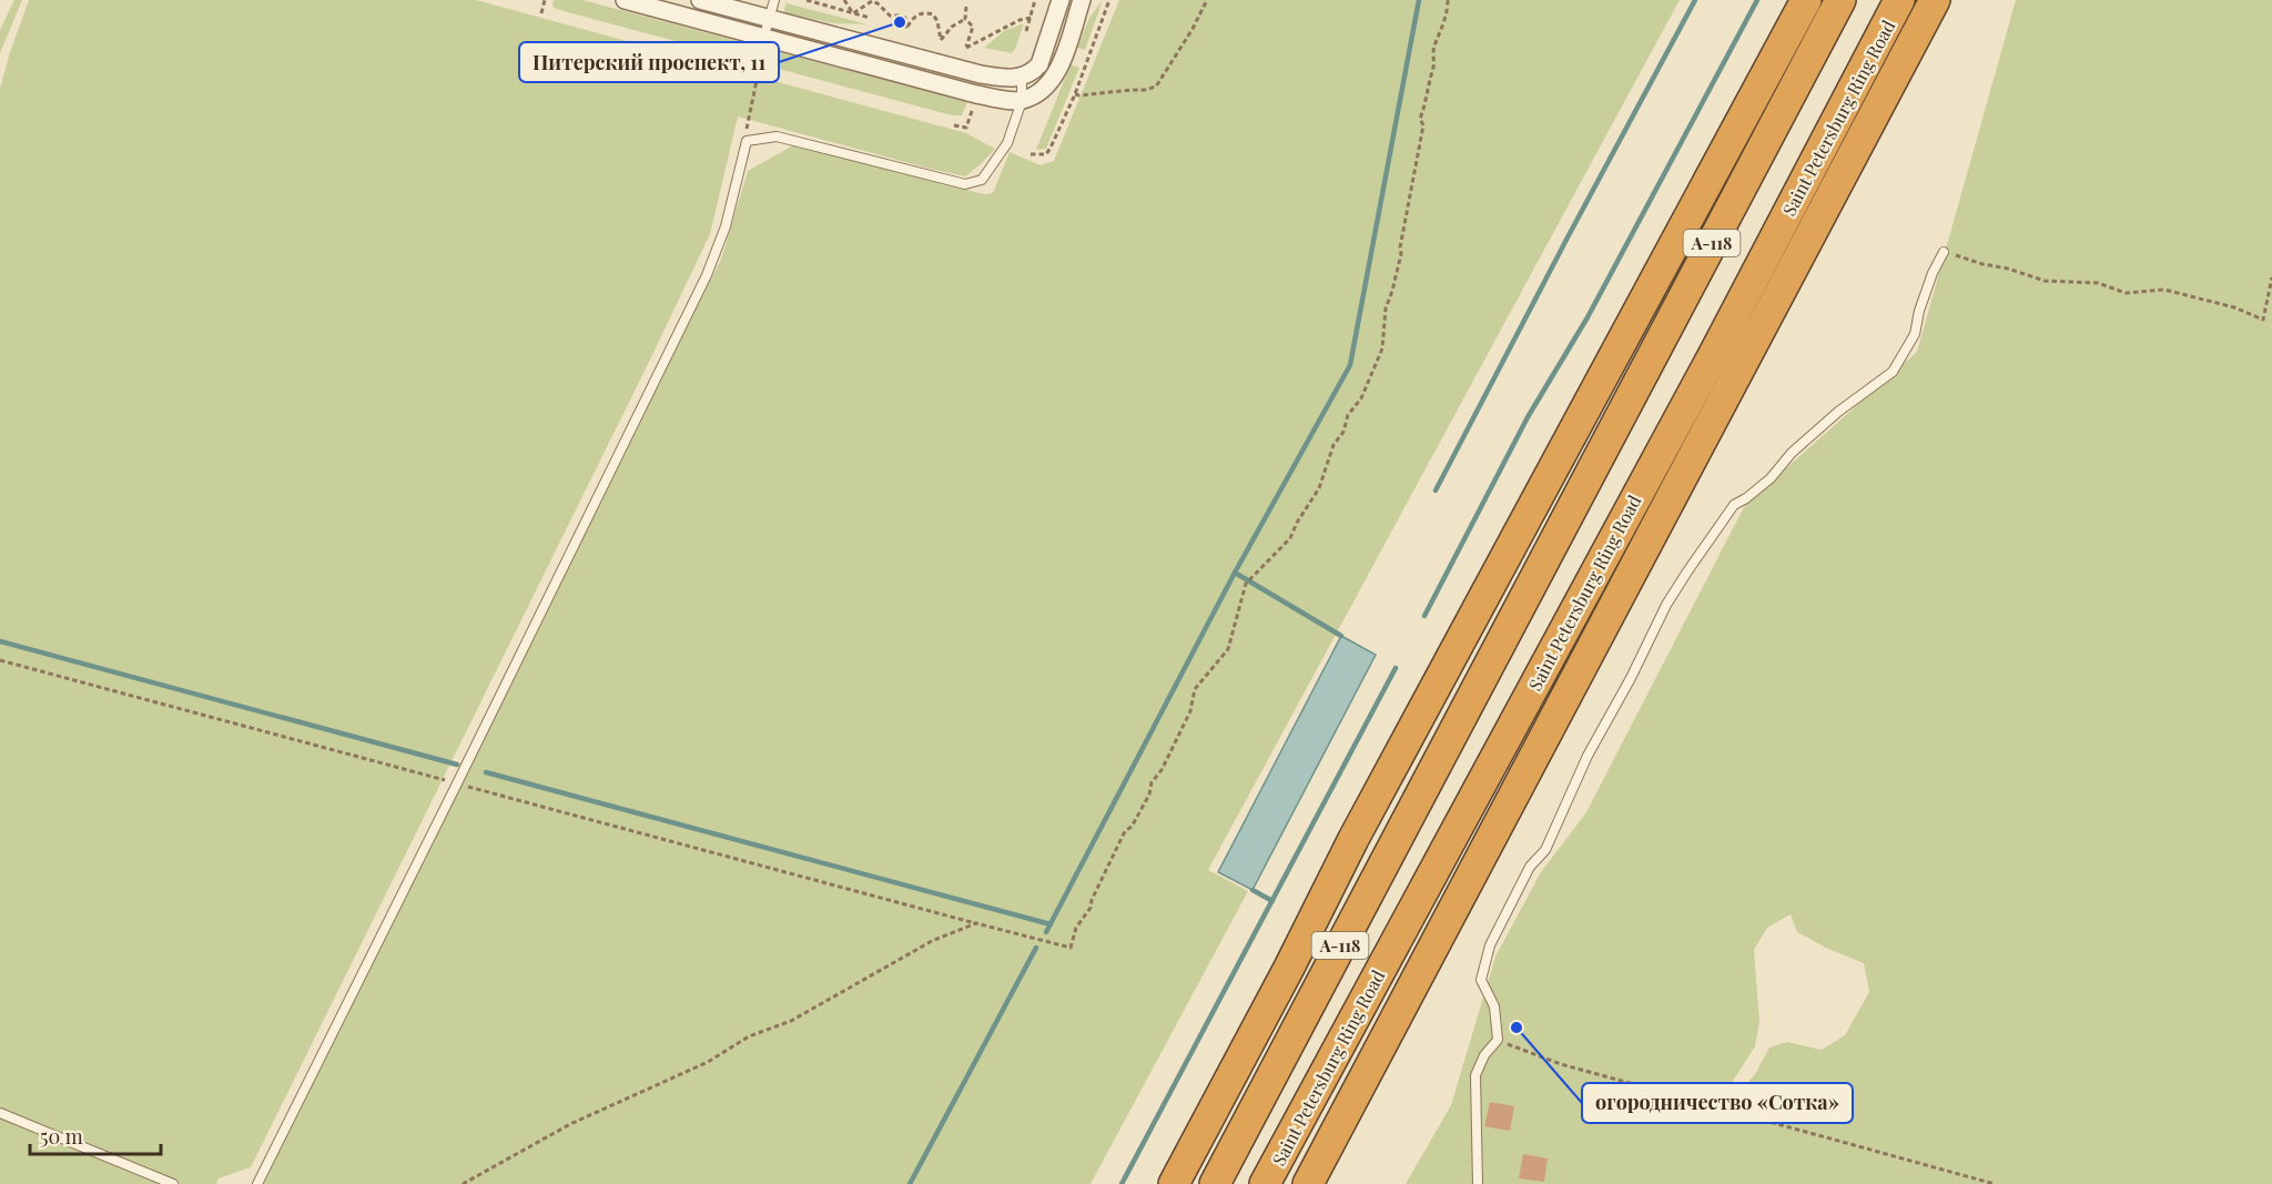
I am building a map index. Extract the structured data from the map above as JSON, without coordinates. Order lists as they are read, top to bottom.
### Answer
{
  "streets": {
    "highway": ["Saint Petersburg Ring Road", "А-118"]
  },
  "places": ["Питерский проспект, 11", "огородничество «Сотка»"],
  "scale_bar": "50 m"
}
